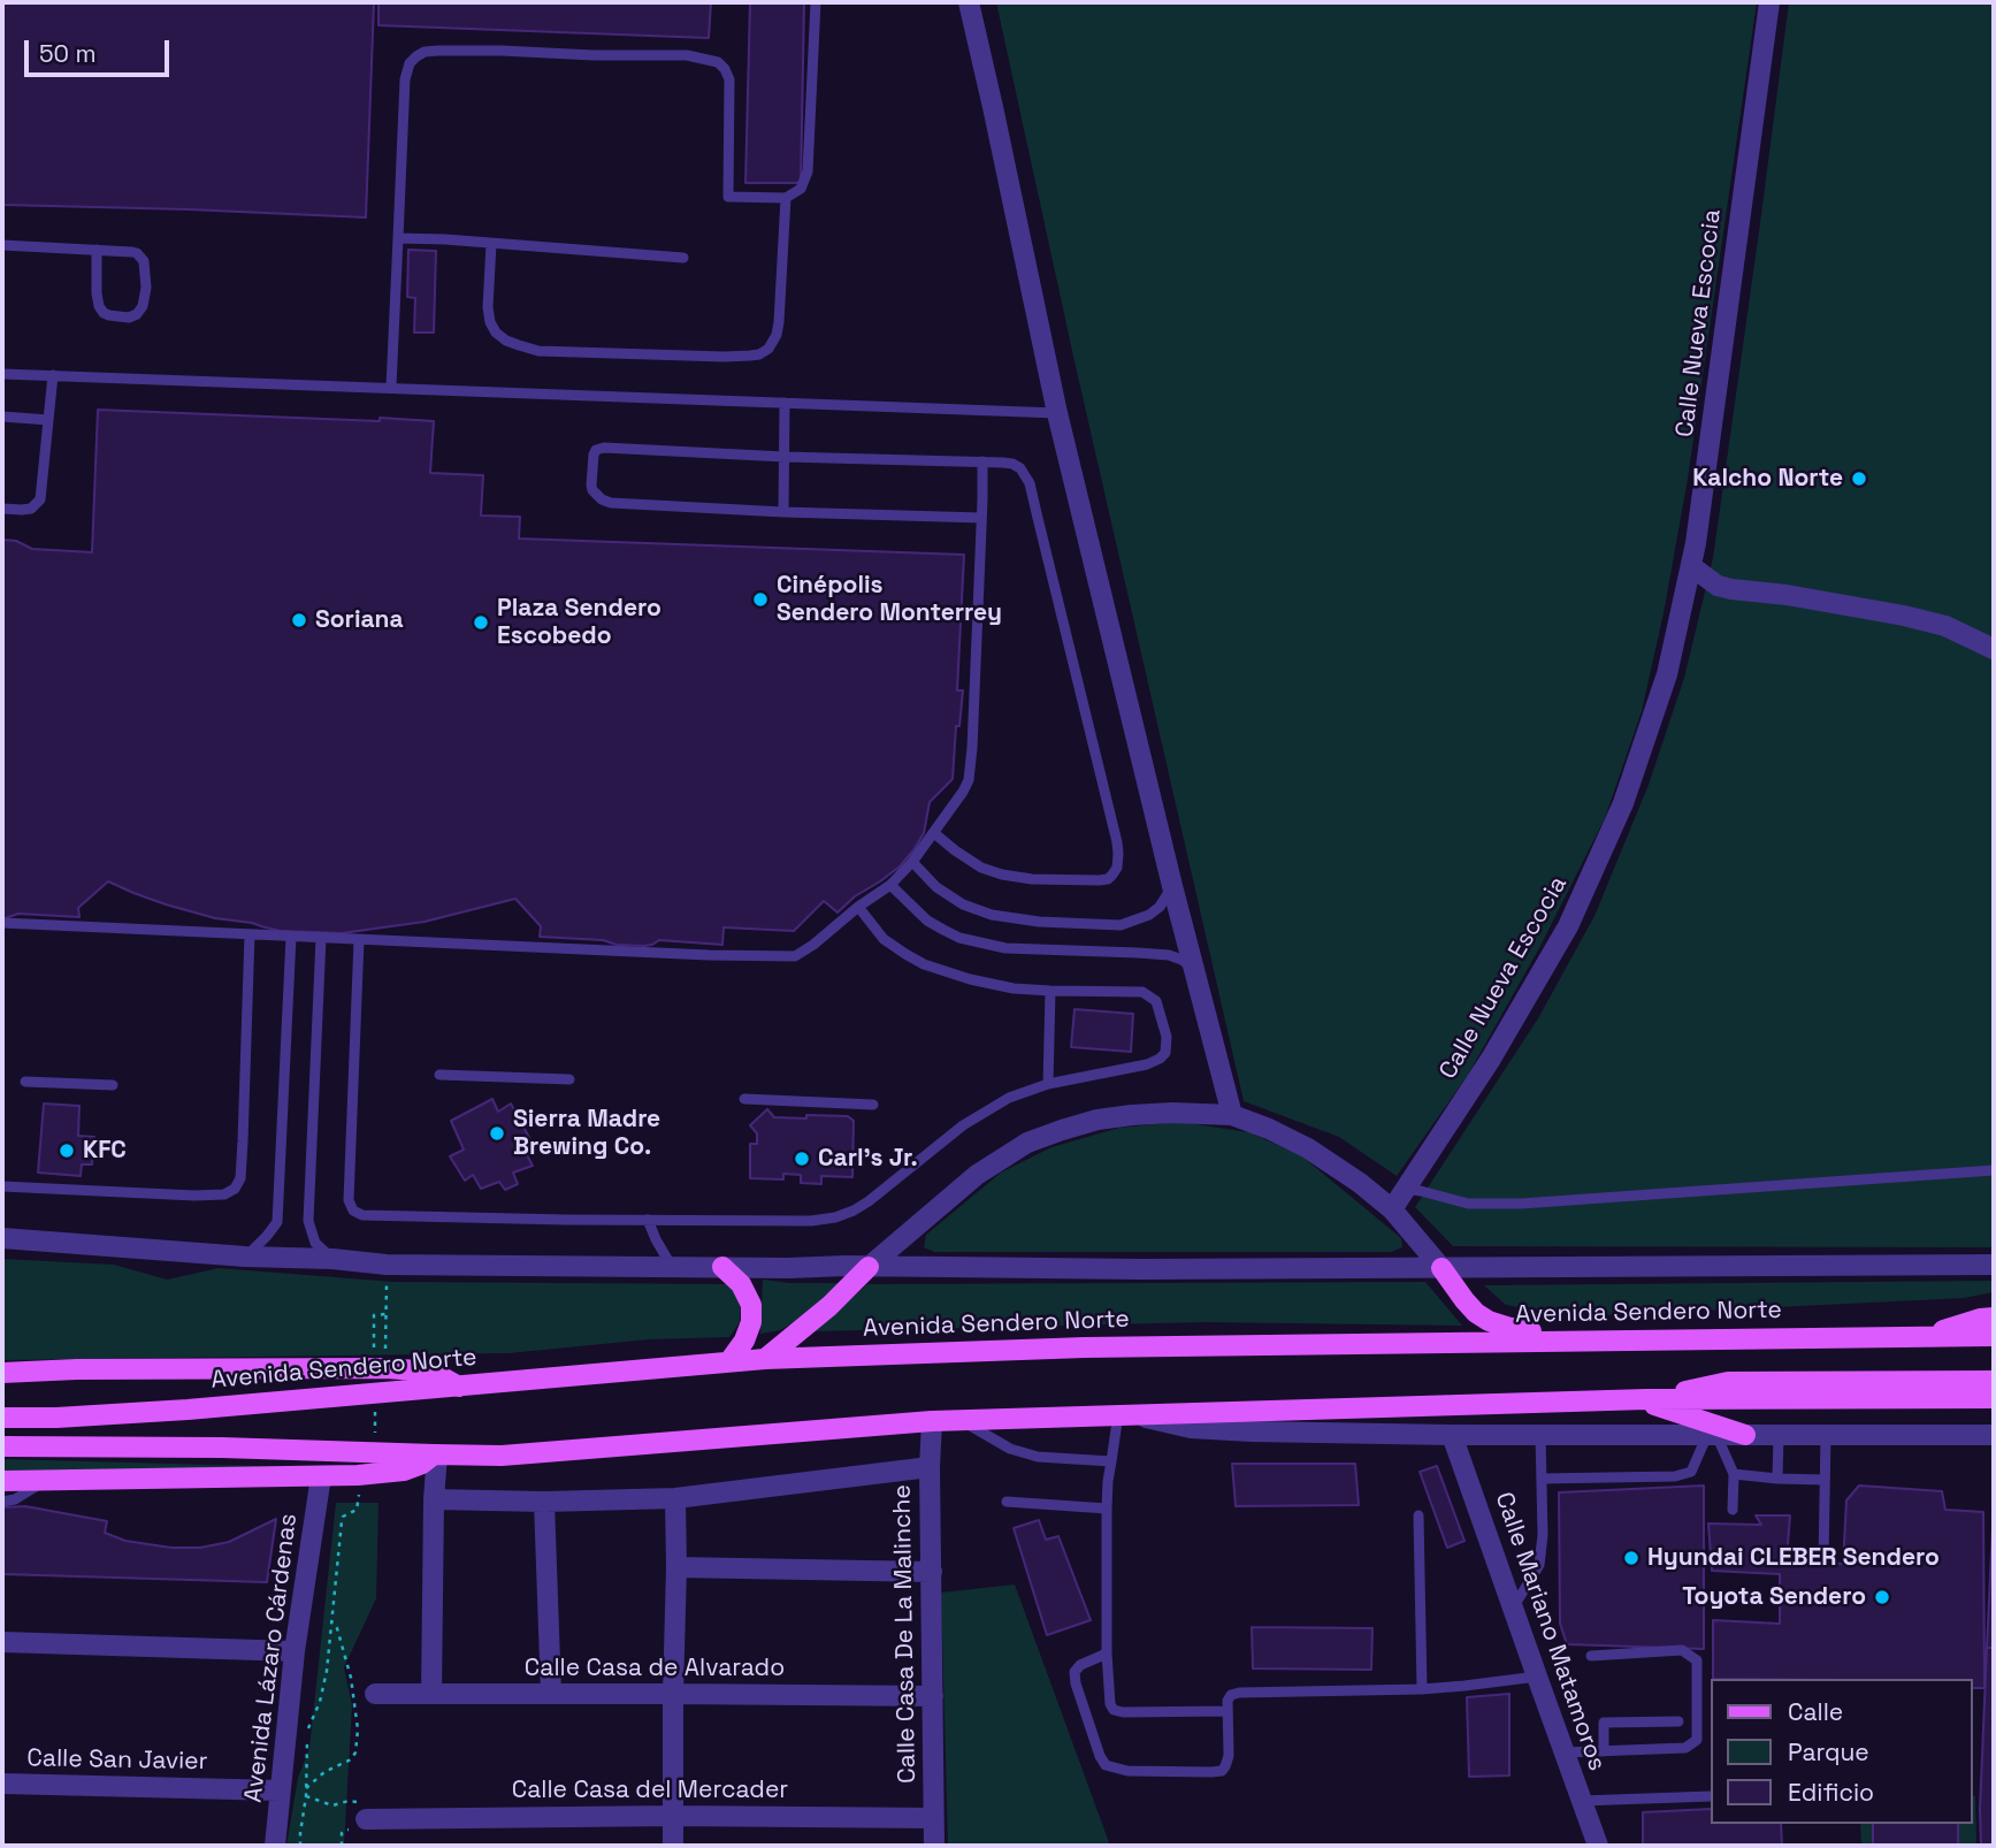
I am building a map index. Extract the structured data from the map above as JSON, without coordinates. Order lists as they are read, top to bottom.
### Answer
{
  "streets": {
    "main road": ["Avenida Sendero Norte"],
    "street": [
      "Calle Nueva Escocia",
      "Calle Mariano Matamoros",
      "Calle Casa De La Malinche",
      "Avenida Lázaro Cárdenas",
      "Calle Casa de Alvarado",
      "Calle San Javier",
      "Calle Casa del Mercader"
    ]
  },
  "crossings": [
    ["Calle Casa De La Malinche", "Calle Casa de Alvarado"],
    ["Calle Casa De La Malinche", "Calle Casa del Mercader"],
    ["Avenida Lázaro Cárdenas", "Calle San Javier"]
  ],
  "places": [
    "Kalcho Norte",
    "Cinépolis Sendero Monterrey",
    "Soriana",
    "Plaza Sendero Escobedo",
    "Sierra Madre Brewing Co.",
    "KFC",
    "Carl's Jr.",
    "Hyundai CLEBER Sendero",
    "Toyota Sendero"
  ],
  "legend": ["Calle", "Parque", "Edificio"],
  "scale_bar": "50 m"
}
